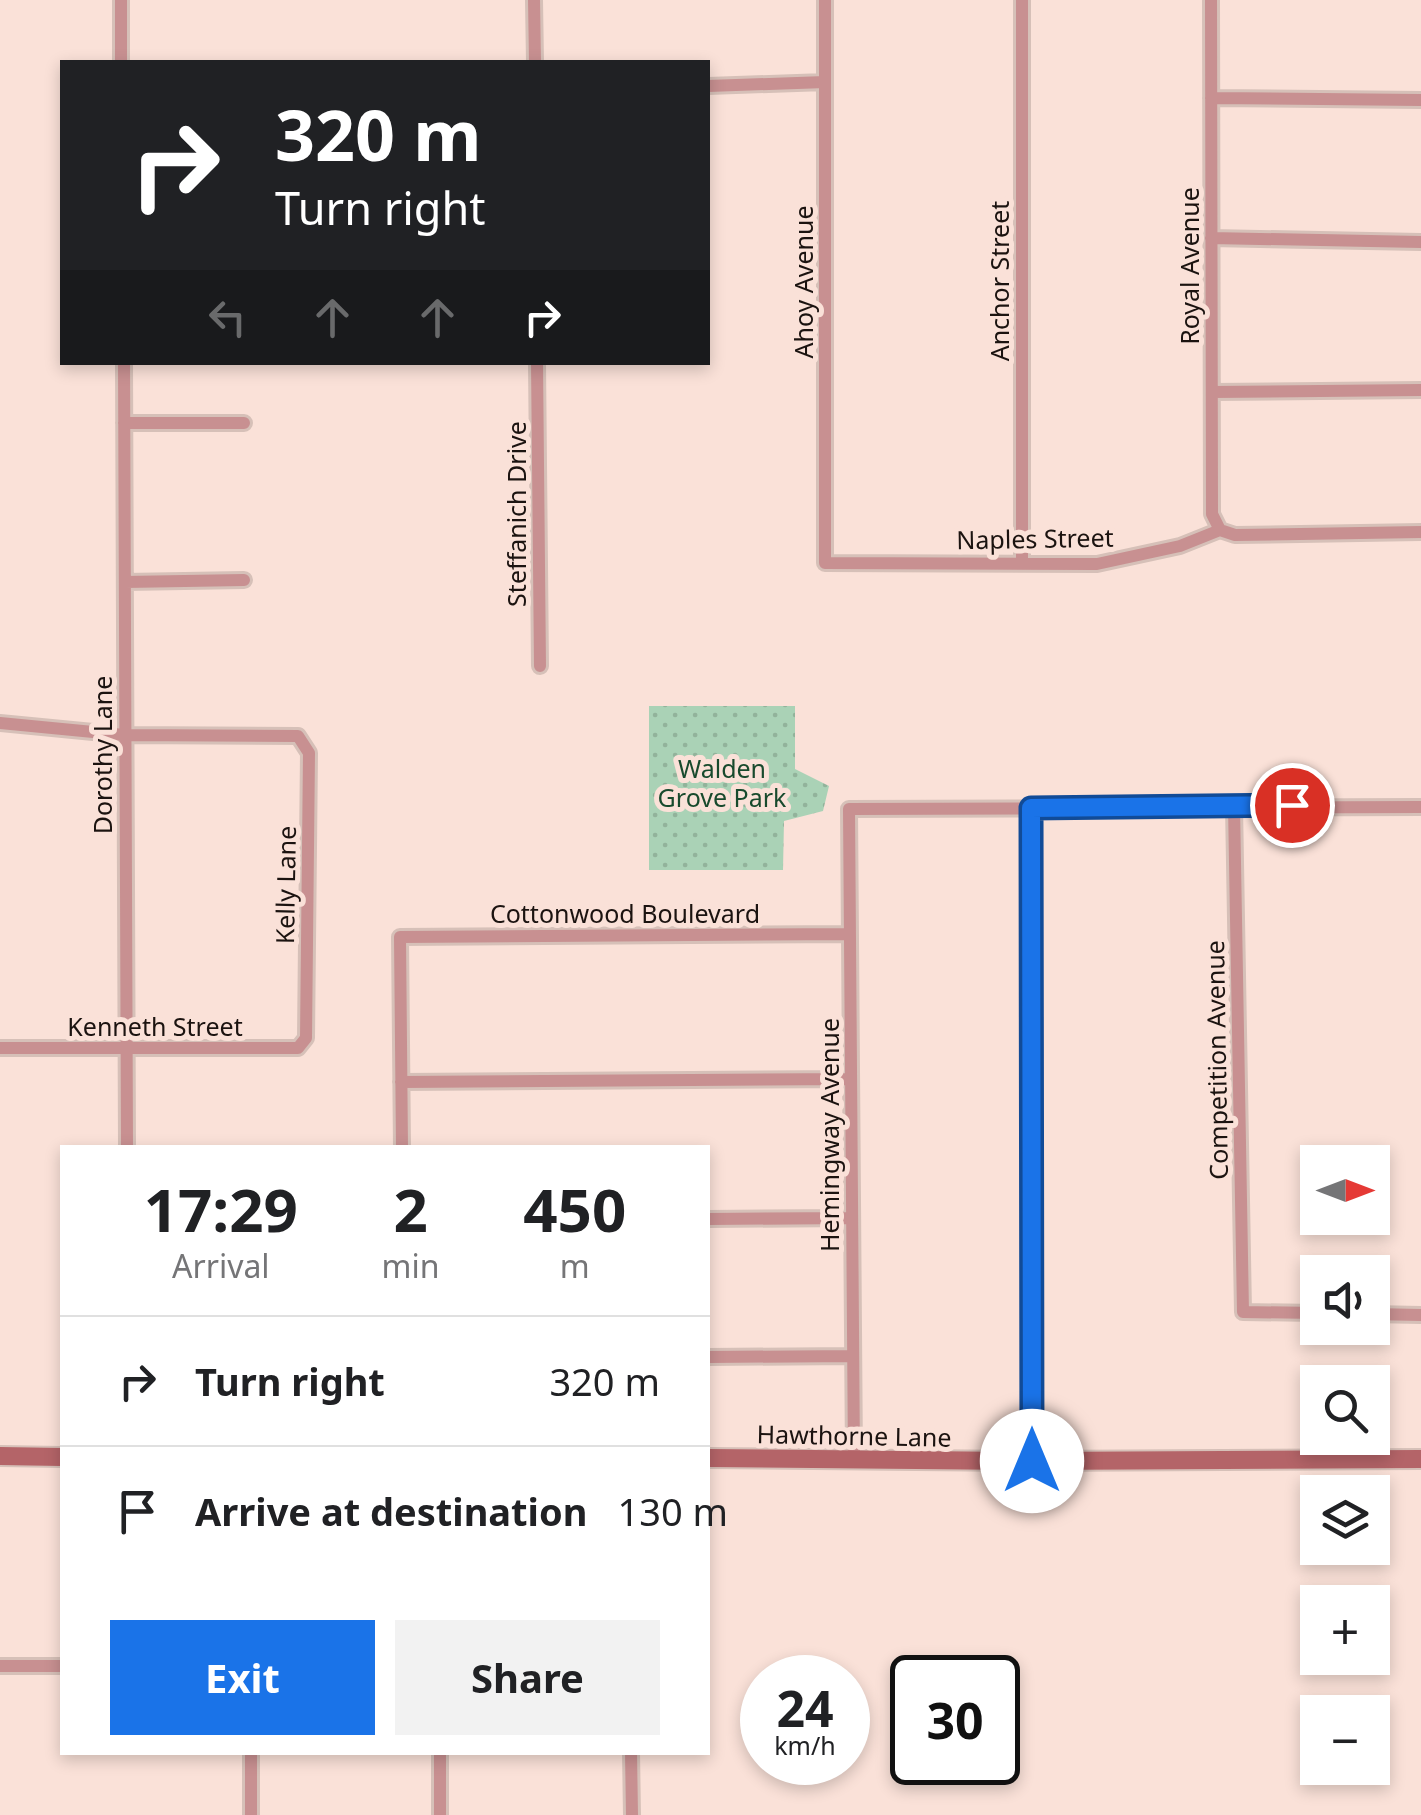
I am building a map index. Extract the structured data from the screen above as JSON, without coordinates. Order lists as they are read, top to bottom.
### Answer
{
  "streets": {
    "street": [
      "Royal Avenue",
      "Anchor Street",
      "Ahoy Avenue",
      "Steffanich Drive",
      "Naples Street",
      "Dorothy Lane",
      "Kelly Lane",
      "Cottonwood Boulevard",
      "Kenneth Street",
      "Competition Avenue",
      "Hemingway Avenue",
      "Hawthorne Lane"
    ]
  },
  "crossings": [
    ["Royal Avenue", "Naples Street"],
    ["Anchor Street", "Naples Street"],
    ["Ahoy Avenue", "Naples Street"],
    ["Dorothy Lane", "Kelly Lane"],
    ["Dorothy Lane", "Kenneth Street"],
    ["Kelly Lane", "Kenneth Street"],
    ["Cottonwood Boulevard", "Hemingway Avenue"],
    ["Hemingway Avenue", "Hawthorne Lane"]
  ],
  "parks": ["Walden Grove Park"],
  "north": "right",
  "page": {
    "turn": ["320 m", "Turn right"],
    "map_buttons": ["+", "−"],
    "eta": [
      "17:29",
      "Arrival",
      "2",
      "min",
      "450",
      "m"
    ],
    "list": [
      {
        "name": "Turn right",
        "value": "320 m"
      },
      {
        "name": "Arrive at destination",
        "value": "130 m"
      }
    ],
    "buttons": ["Exit", "Share"],
    "speed": "24 km/h",
    "limit": "30"
  }
}
